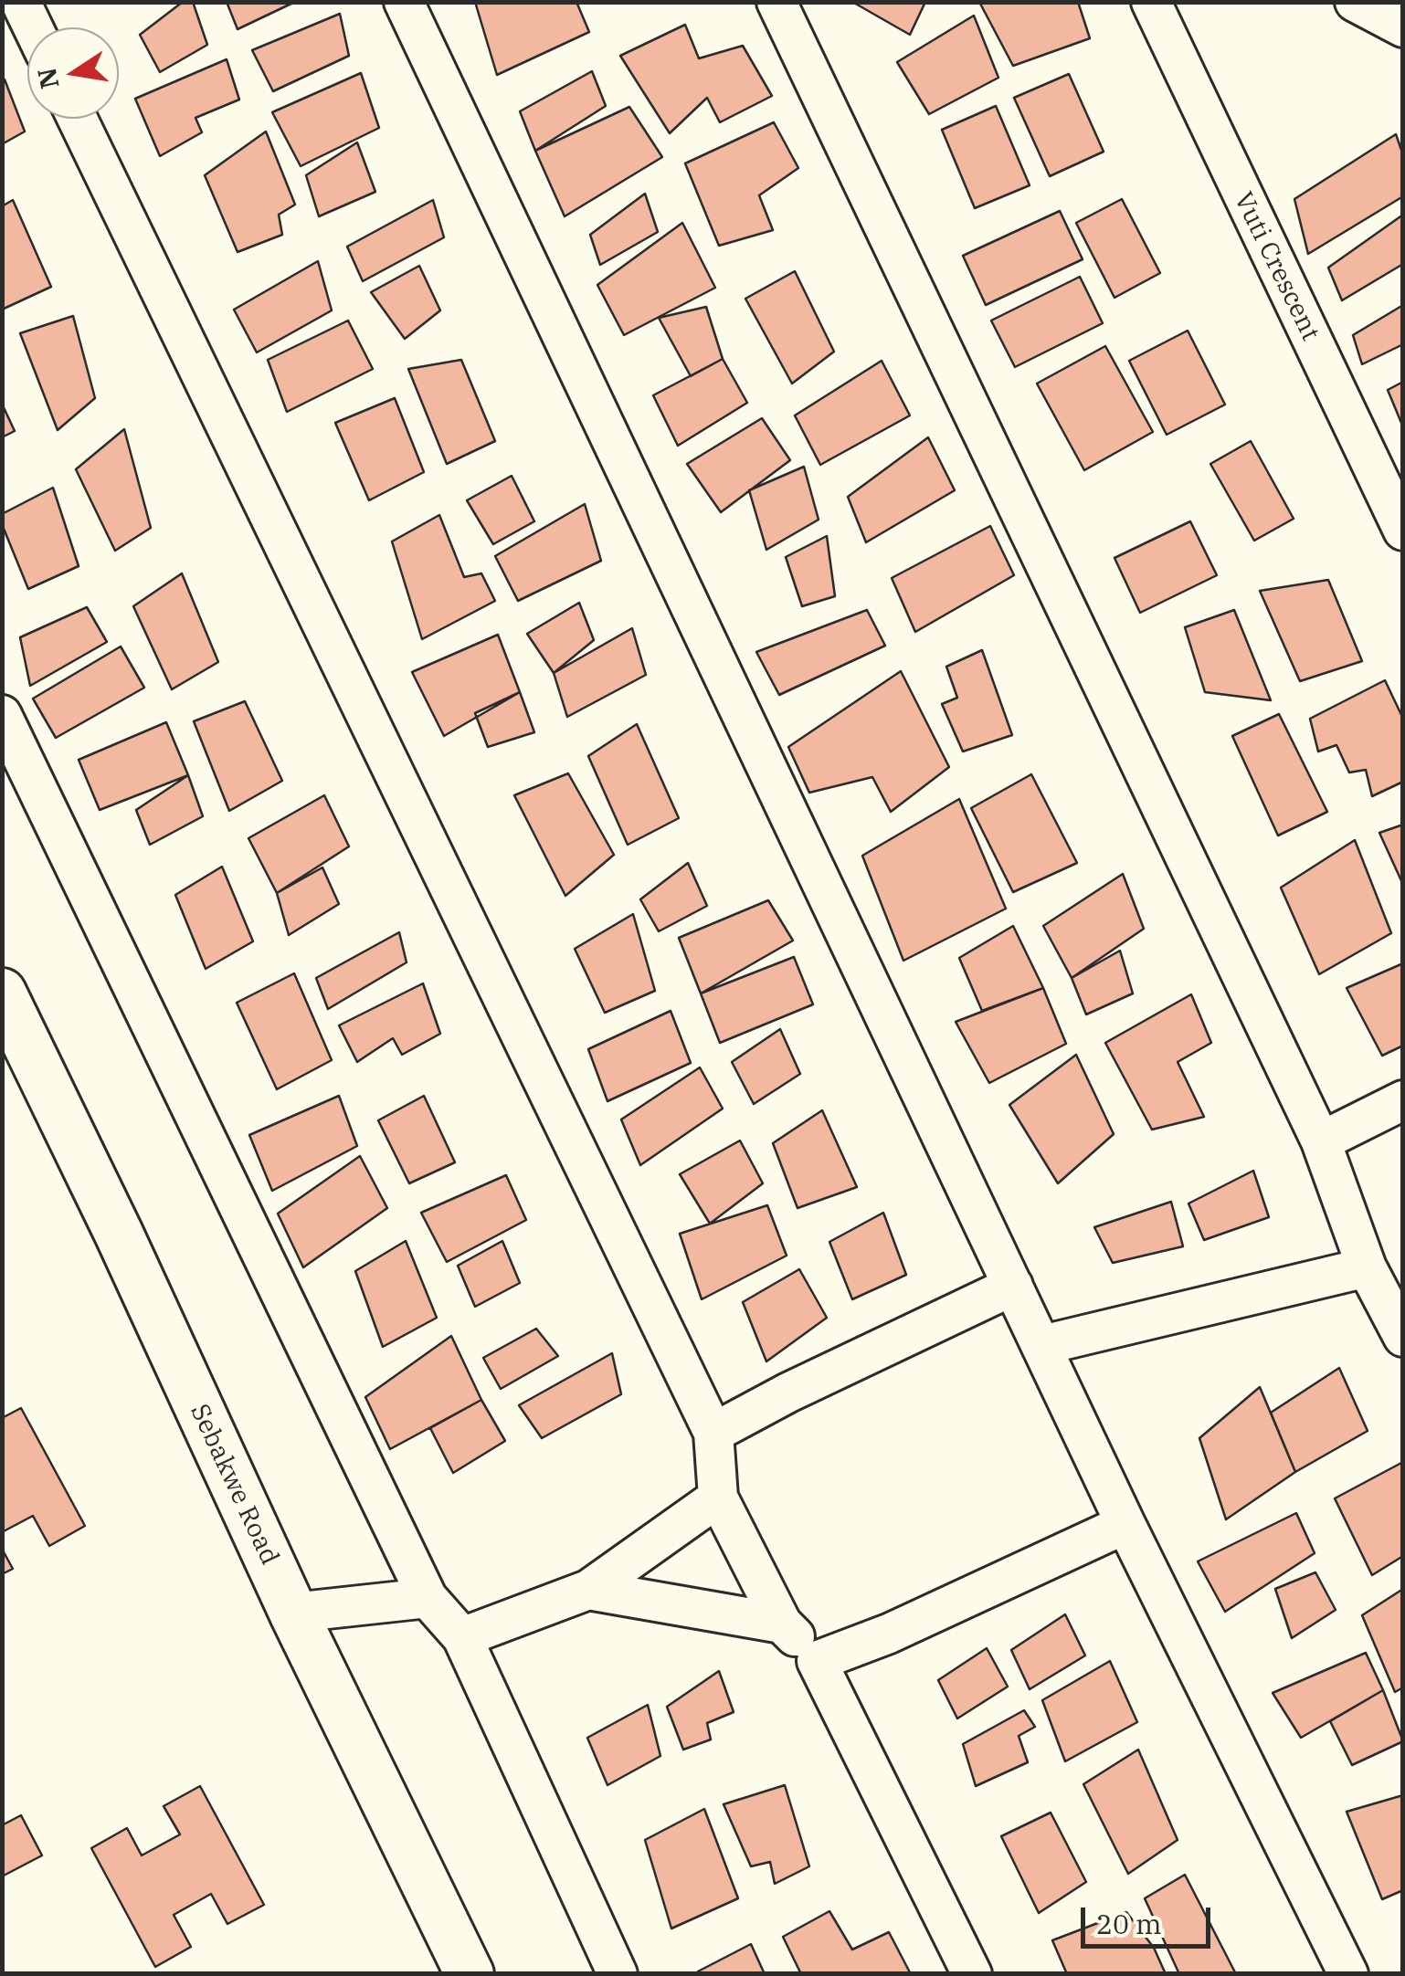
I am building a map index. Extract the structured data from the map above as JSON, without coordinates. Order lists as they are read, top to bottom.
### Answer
{
  "streets": {
    "street": ["Vuti Crescent", "Sebakwe Road"]
  },
  "scale_bar": "20 m",
  "north": "left"
}
